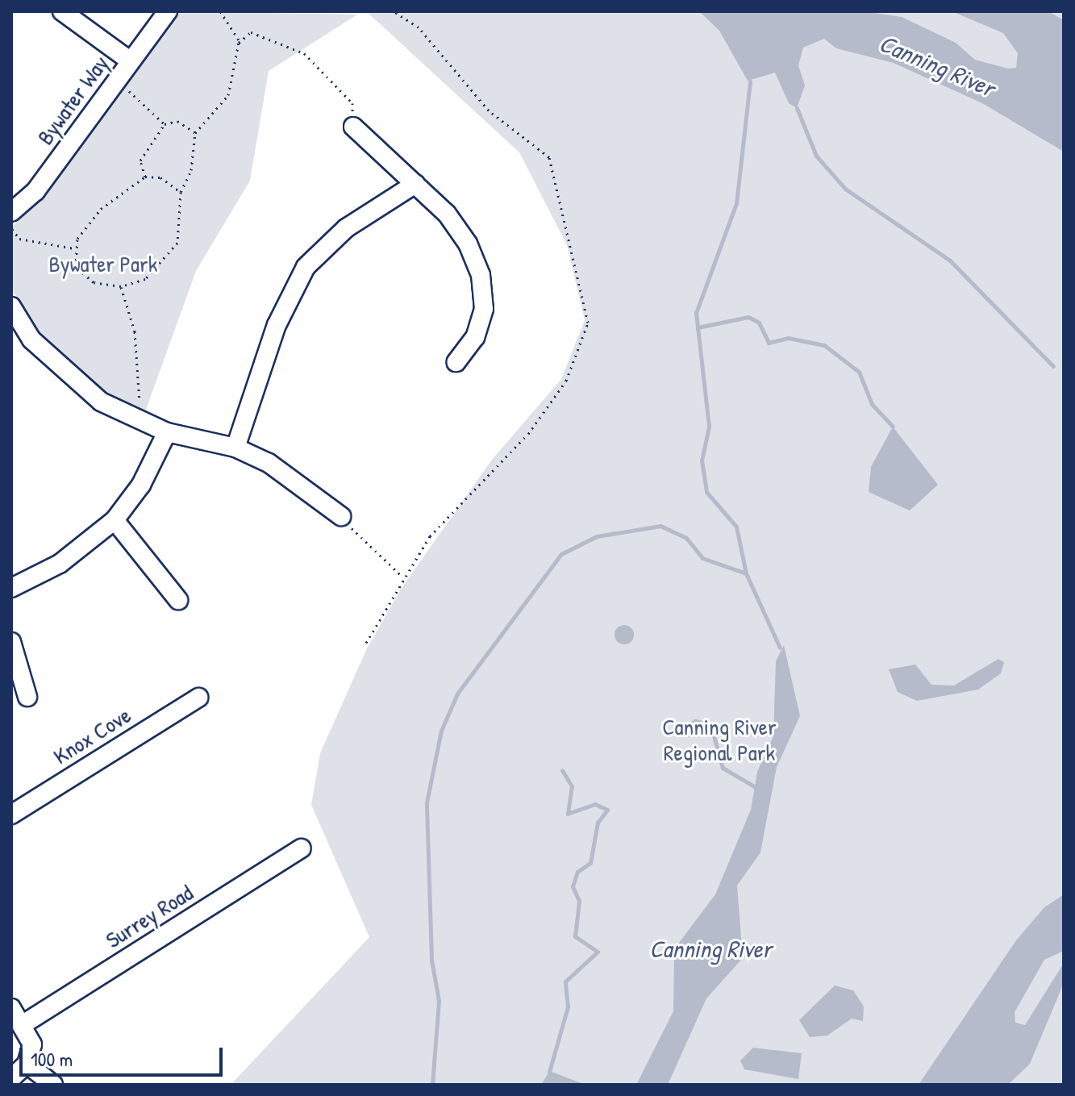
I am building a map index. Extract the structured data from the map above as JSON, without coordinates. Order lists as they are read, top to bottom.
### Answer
{
  "streets": {
    "street": ["Bywater Way", "Knox Cove", "Surrey Road"]
  },
  "water": ["Canning River"],
  "parks": ["Bywater Park", "Canning River Regional Park"],
  "scale_bar": "100 m"
}
